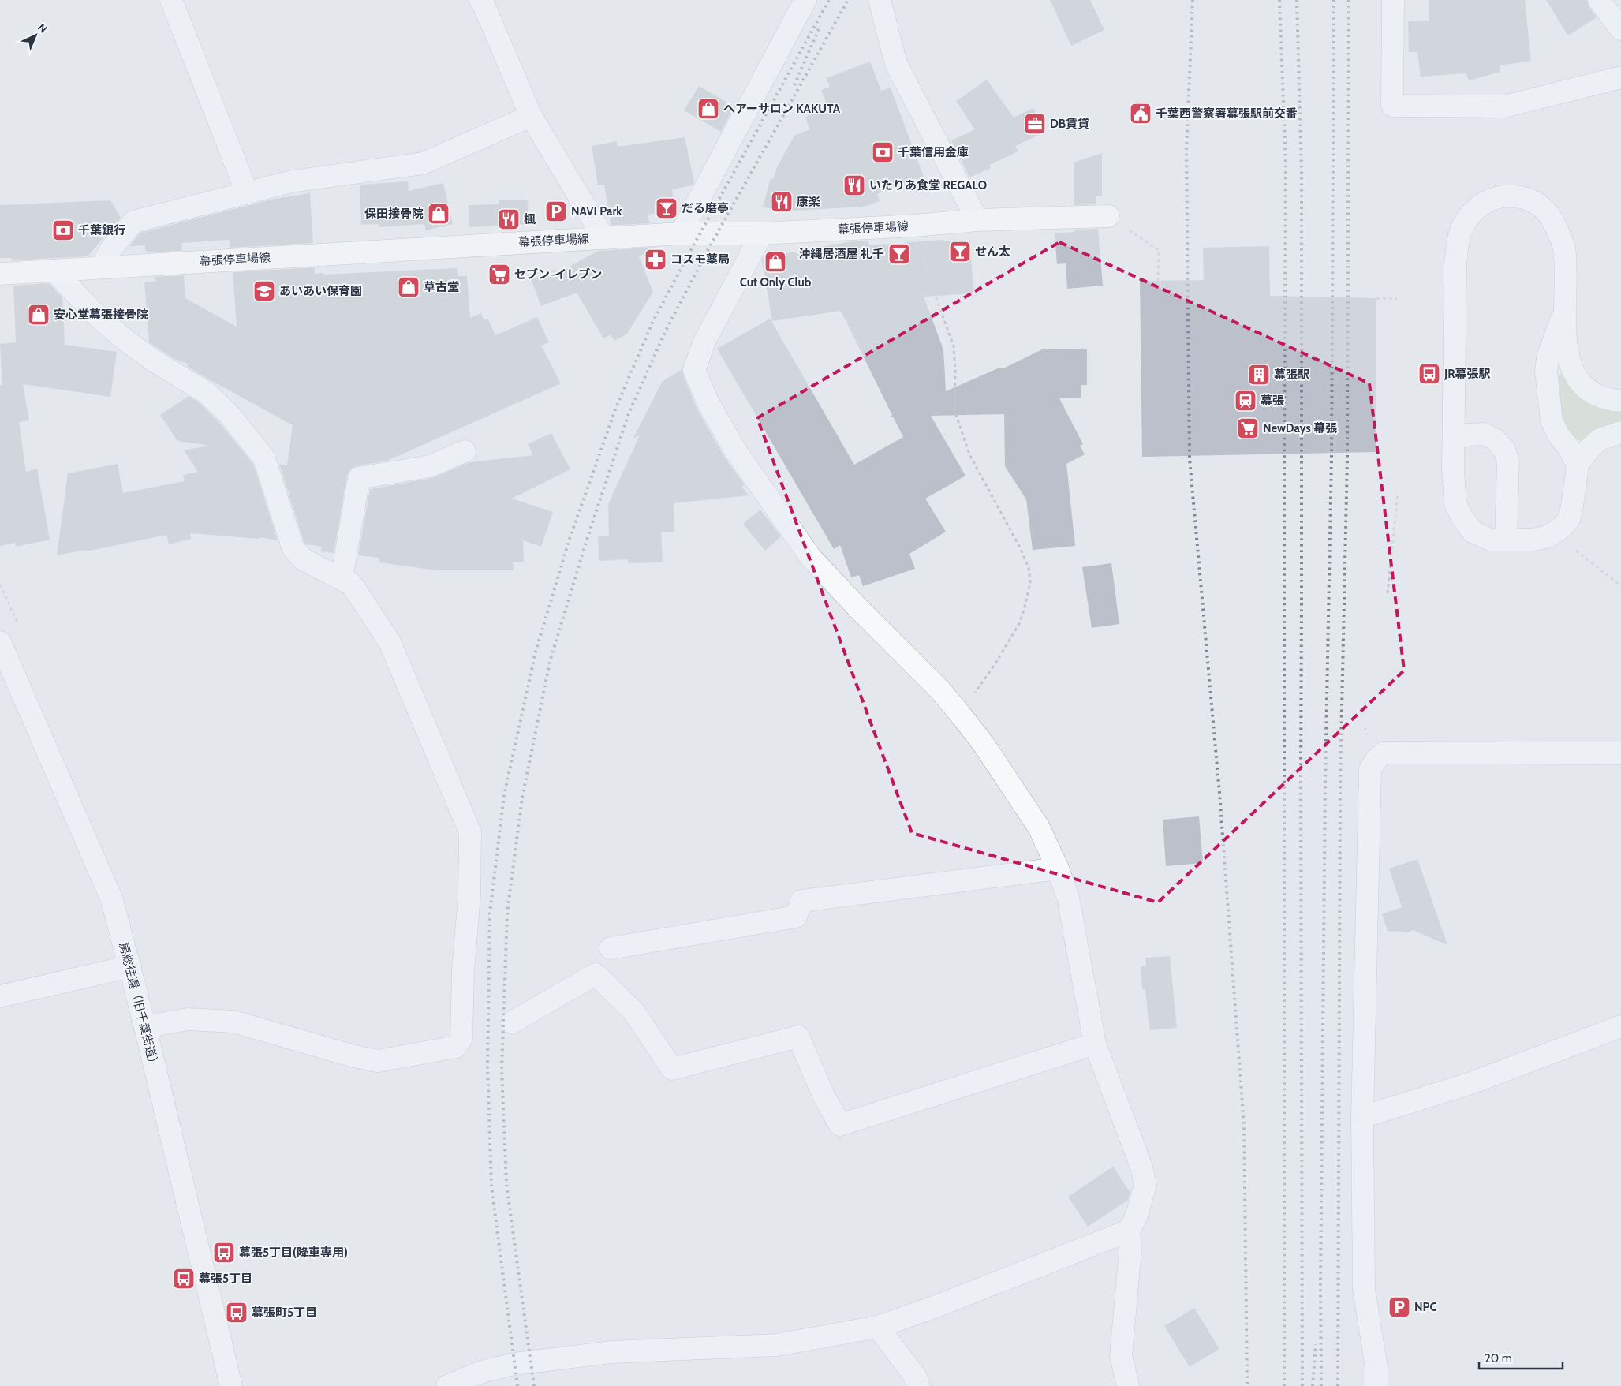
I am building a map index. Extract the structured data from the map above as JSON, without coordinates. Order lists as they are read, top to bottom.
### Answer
{
  "streets": {
    "main road": ["幕張停車場線"],
    "street": ["房総往還（旧千葉街道）"]
  },
  "places": {
    "shop": [
      "ヘアーサロン KAKUTA",
      "保田接骨院",
      "Cut Only Club",
      "草古堂",
      "安心堂幕張接骨院"
    ],
    "public building": ["千葉西警察署幕張駅前交番"],
    "office": ["DB賃貸"],
    "bank": ["千葉信用金庫", "千葉銀行"],
    "restaurant": ["いたりあ食堂 REGALO", "康楽", "楓"],
    "bar": ["だる磨亭", "せん太", "沖縄居酒屋 礼千"],
    "parking": ["NAVI Park", "NPC"],
    "pharmacy": ["コスモ薬局"],
    "supermarket": ["セブン-イレブン", "NewDays 幕張"],
    "school or university": ["あいあい保育園"],
    "bus stop": [
      "JR幕張駅",
      "幕張5丁目(降車専用)",
      "幕張5丁目",
      "幕張町5丁目"
    ],
    "building": ["幕張駅"],
    "station": ["幕張"]
  },
  "scale_bar": "20 m",
  "north": "top right"
}
